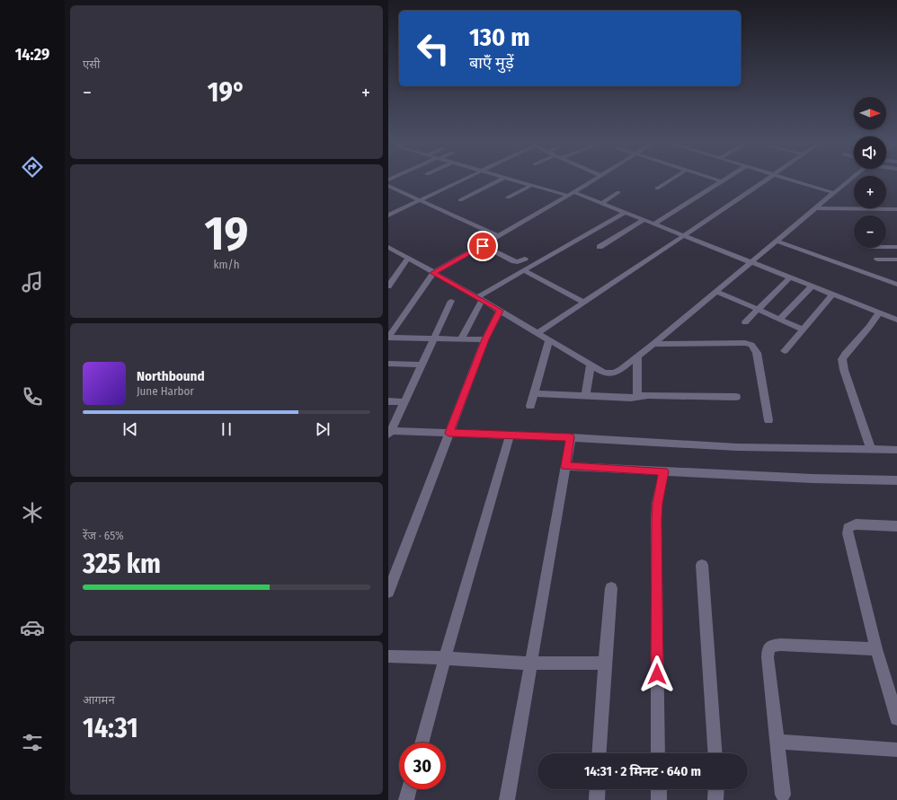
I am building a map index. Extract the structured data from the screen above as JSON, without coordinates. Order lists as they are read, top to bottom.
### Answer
{
  "north": "right",
  "page": {
    "tabs": "14:29",
    "tile": [
      "एसी",
      ["19", "km/h"],
      ["रेंज · 65%", "325 km"],
      ["आगमन", "14:31"]
    ],
    "turn": ["130 m", "बाएँ मुड़ें"],
    "heat": ["−", "19°", "+"],
    "map_buttons": ["+", "−"],
    "song": ["Northbound", "June Harbor"],
    "limit": "30",
    "trip": "14:31 · 2 मिनट · 640 m"
  }
}
